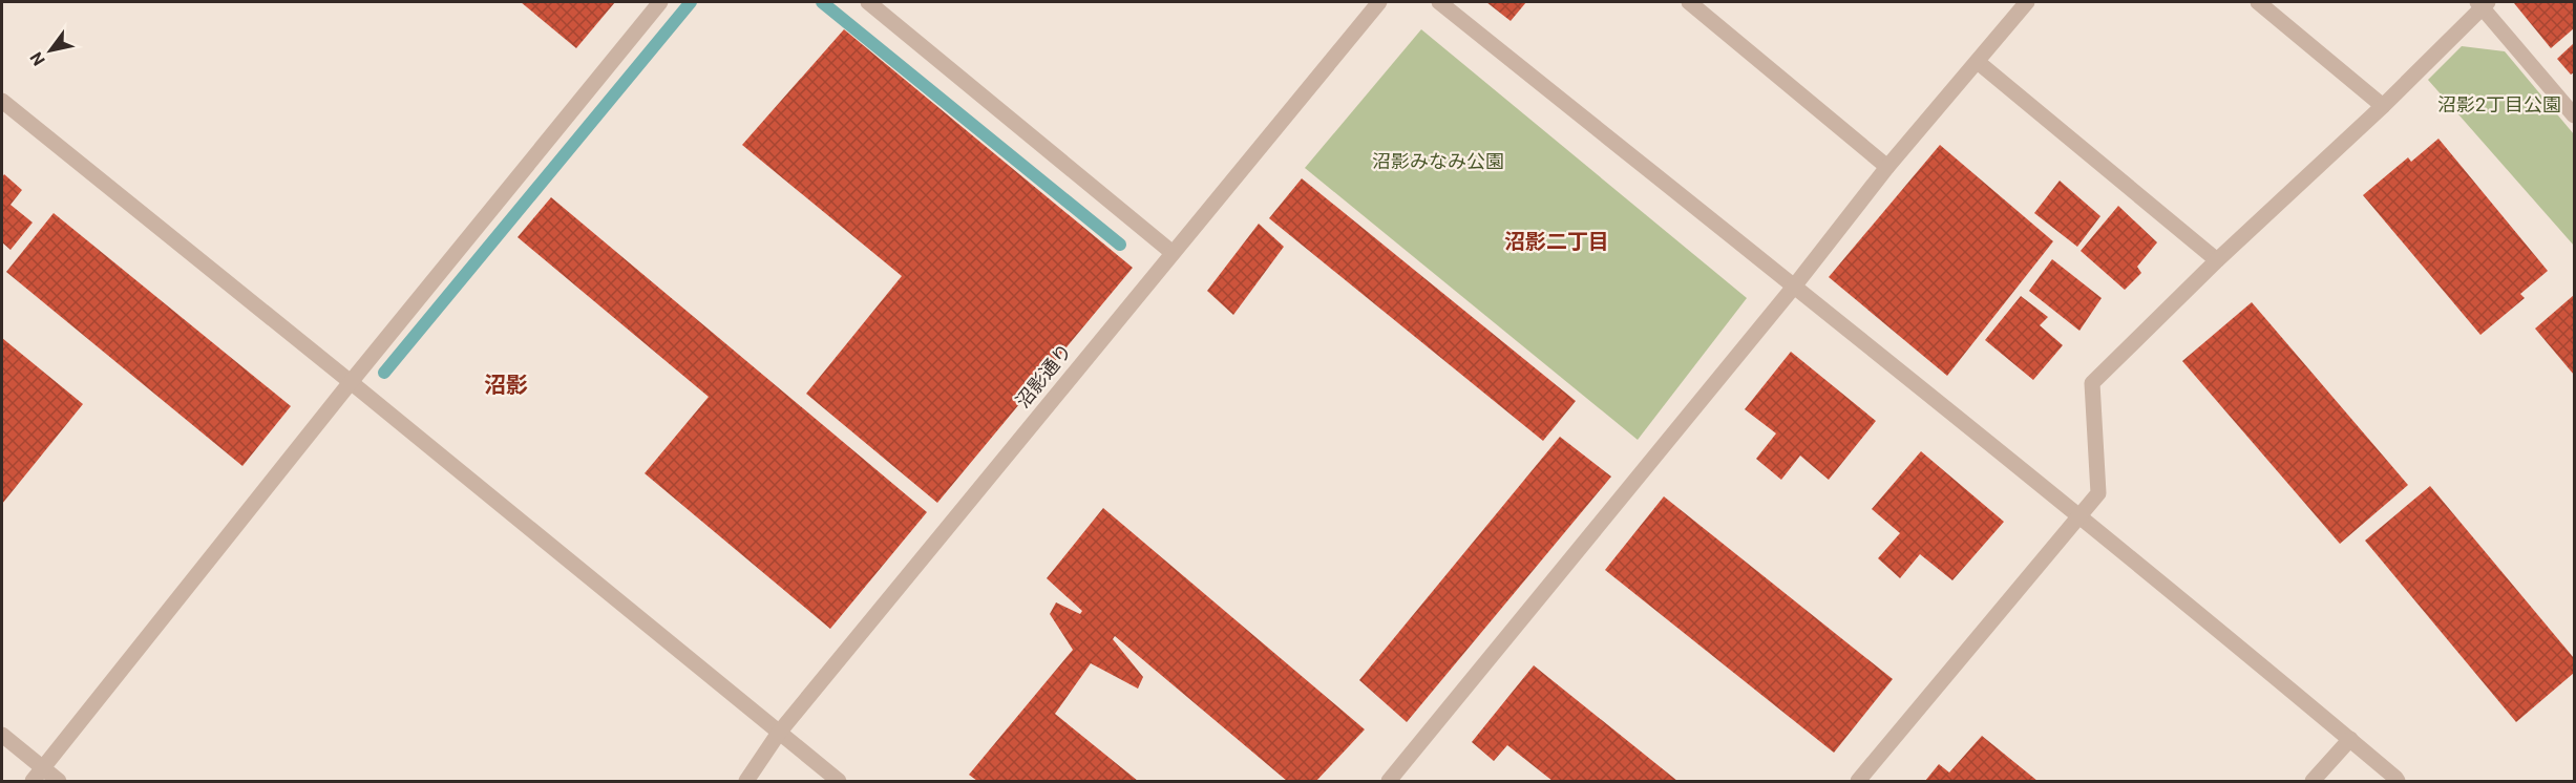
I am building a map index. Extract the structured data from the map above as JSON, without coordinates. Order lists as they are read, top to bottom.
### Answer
{
  "streets": {
    "street": ["沼影通り"]
  },
  "districts": ["沼影二丁目", "沼影"],
  "parks": ["沼影2丁目公園", "沼影みなみ公園"],
  "north": "bottom left"
}
